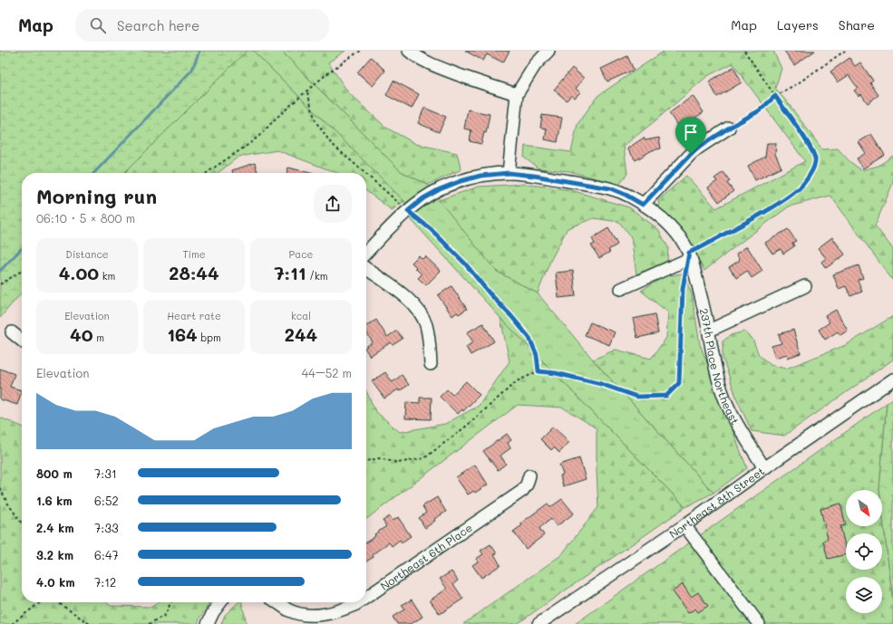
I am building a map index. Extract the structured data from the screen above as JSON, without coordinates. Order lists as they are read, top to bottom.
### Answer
{
  "streets": {
    "street": ["237th Place Northeast", "Northeast 8th Street", "Northeast 6th Place"]
  },
  "crossings": [
    ["237th Place Northeast", "Northeast 8th Street"]
  ],
  "north": "bottom right",
  "page": {
    "header": "Map",
    "search": "Search here",
    "nav": ["Map", "Layers", "Share"],
    "heading": ["Morning run", "06:10 · 5 × 800 m"],
    "stats": [
      ["Distance", "4.00 km"],
      ["Time", "28:44"],
      ["Pace", "7:11 /km"],
      ["Elevation", "40 m"],
      ["Heart rate", "164 bpm"],
      ["kcal", "244"]
    ],
    "chart": ["Elevation", "44–52 m"],
    "list": [
      {
        "name": "800 m",
        "note": "7:31"
      },
      {
        "name": "1.6 km",
        "note": "6:52"
      },
      {
        "name": "2.4 km",
        "note": "7:33"
      },
      {
        "name": "3.2 km",
        "note": "6:47"
      },
      {
        "name": "4.0 km",
        "note": "7:12"
      }
    ]
  }
}
